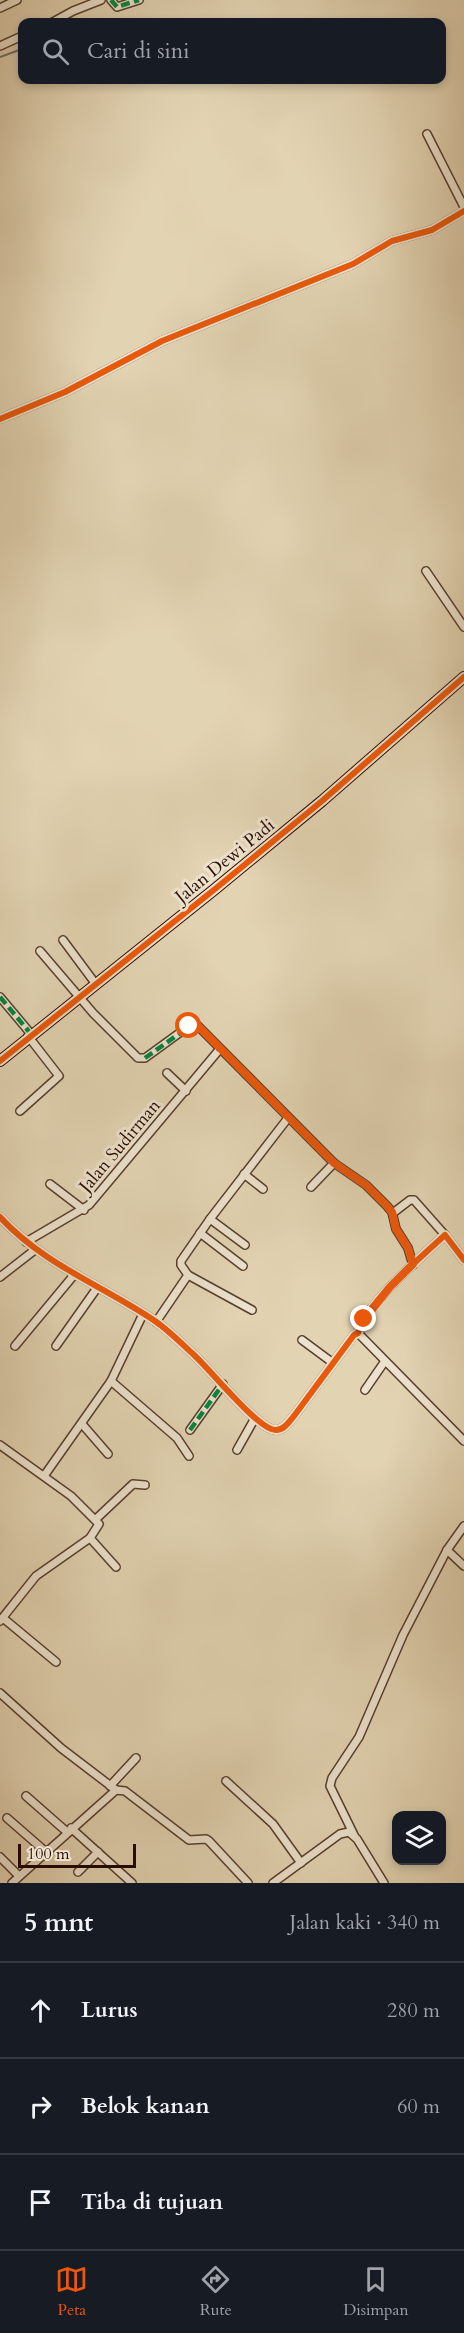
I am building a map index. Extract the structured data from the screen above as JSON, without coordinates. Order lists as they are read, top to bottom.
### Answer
{
  "streets": {
    "street": ["Jalan Dewi Padi", "Jalan Sudirman"]
  },
  "scale_bar": "100 m",
  "page": {
    "search": "Cari di sini",
    "scale": "100 m",
    "heading": ["5 mnt", "Jalan kaki · 340 m"],
    "list": [
      ["Lurus", "280 m"],
      ["Belok kanan", "60 m"],
      "Tiba di tujuan"
    ],
    "nav": ["Peta", "Rute", "Disimpan"]
  }
}
